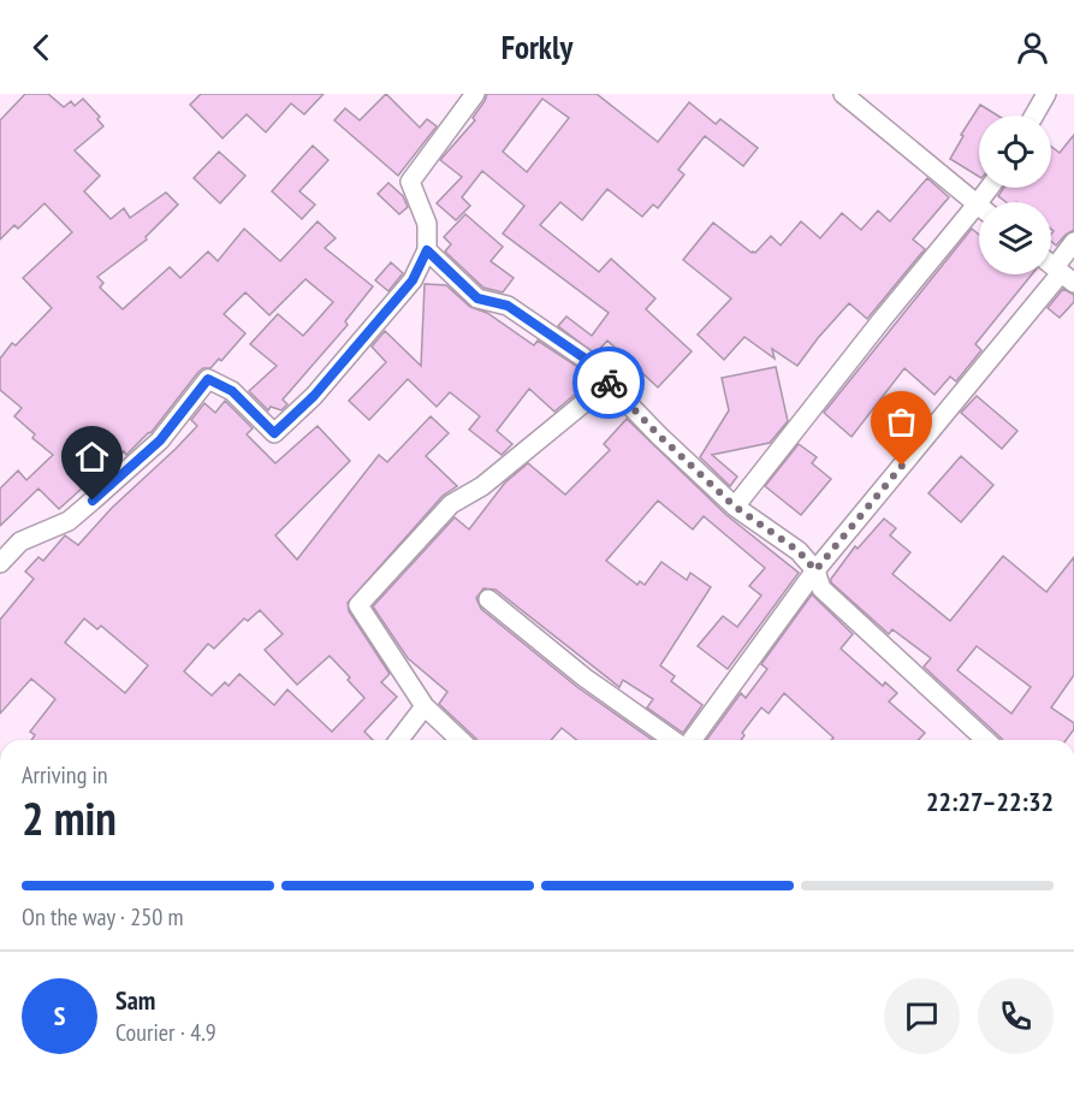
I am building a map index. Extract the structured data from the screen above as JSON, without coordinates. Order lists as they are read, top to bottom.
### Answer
{
  "page": {
    "header": "Forkly",
    "heading": ["2 min", "Arriving in", "22:27–22:32"],
    "panel": ["Sam", "Courier · 4.9"],
    "bar": "On the way · 250 m",
    "round": "S"
  }
}
